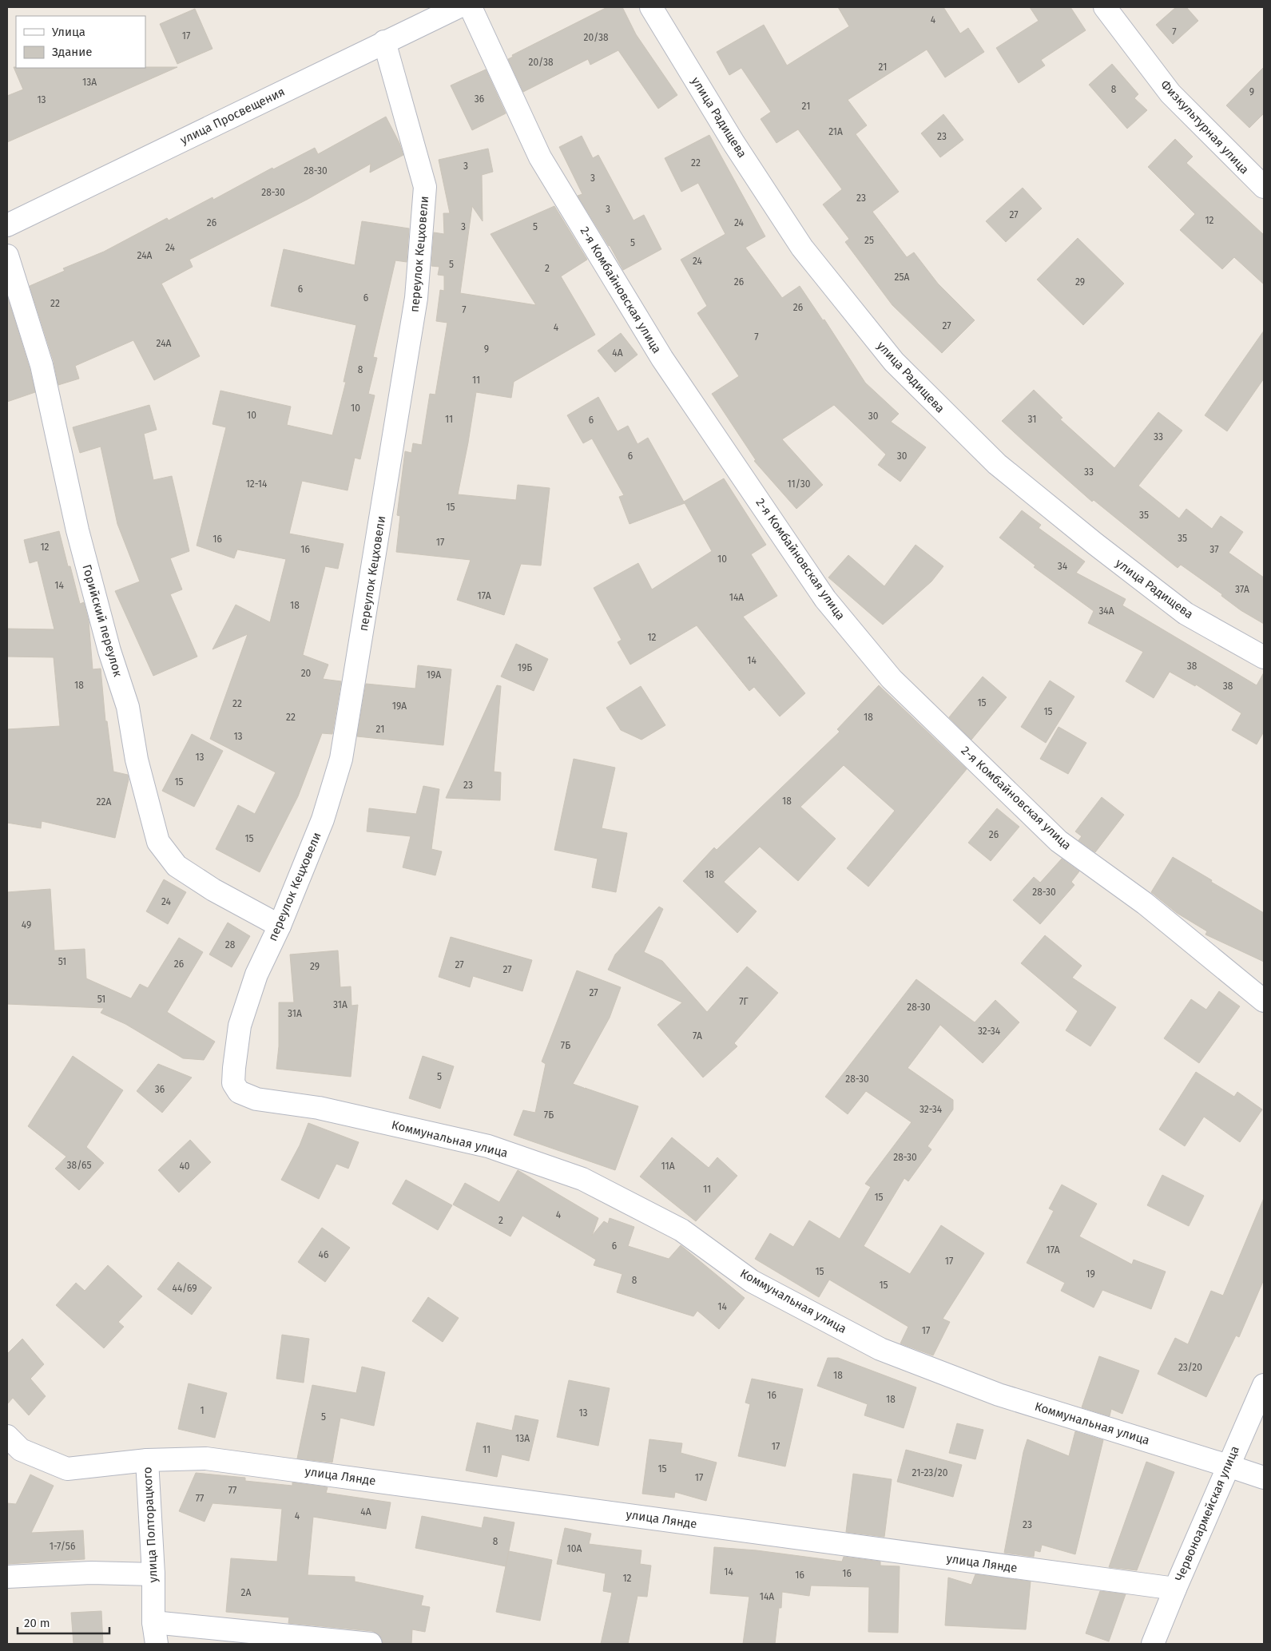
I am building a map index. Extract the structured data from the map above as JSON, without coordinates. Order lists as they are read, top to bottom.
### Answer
{
  "streets": {
    "street": [
      "улица Просвещения",
      "улица Радищева",
      "Физкультурная улица",
      "переулок Кецховели",
      "2-я Комбайновская улица",
      "Горийский переулок",
      "Коммунальная улица",
      "улица Лянде",
      "Червоноармейская улица",
      "улица Полторацкого"
    ]
  },
  "crossings": [
    ["улица Просвещения", "переулок Кецховели"],
    ["переулок Кецховели", "Горийский переулок"],
    ["переулок Кецховели", "Коммунальная улица"],
    ["Коммунальная улица", "Червоноармейская улица"],
    ["улица Лянде", "Червоноармейская улица"],
    ["улица Лянде", "улица Полторацкого"]
  ],
  "house_numbers": [
    "4",
    "7",
    "17",
    "20/38",
    "20/38",
    "21",
    "13А",
    "8",
    "9",
    "36",
    "13",
    "21",
    "21А",
    "23",
    "22",
    "3",
    "28-30",
    "3",
    "28-30",
    "23",
    "3",
    "27",
    "12",
    "26",
    "24",
    "3",
    "5",
    "25",
    "5",
    "24",
    "24А",
    "24",
    "5",
    "2",
    "25А",
    "26",
    "29",
    "6",
    "6",
    "22",
    "26",
    "7",
    "27",
    "4",
    "7",
    "24А",
    "9",
    "4А",
    "8",
    "11",
    "10",
    "10",
    "30",
    "11",
    "31",
    "6",
    "33",
    "6",
    "30",
    "33",
    "12-14",
    "11/30",
    "15",
    "35",
    "35",
    "16",
    "17",
    "12",
    "16",
    "37",
    "10",
    "34",
    "14",
    "37А",
    "17А",
    "14А",
    "18",
    "34А",
    "12",
    "14",
    "38",
    "19Б",
    "20",
    "19А",
    "18",
    "38",
    "15",
    "22",
    "19А",
    "15",
    "22",
    "18",
    "21",
    "13",
    "13",
    "15",
    "23",
    "18",
    "22А",
    "26",
    "15",
    "18",
    "28-30",
    "24",
    "49",
    "28",
    "51",
    "26",
    "27",
    "29",
    "27",
    "27",
    "51",
    "7Г",
    "31А",
    "28-30",
    "31А",
    "32-34",
    "7А",
    "7Б",
    "5",
    "28-30",
    "36",
    "32-34",
    "7Б",
    "28-30",
    "38/65",
    "40",
    "11А",
    "11",
    "15",
    "4",
    "2",
    "6",
    "17А",
    "46",
    "17",
    "15",
    "19",
    "8",
    "15",
    "44/69",
    "14",
    "17",
    "23/20",
    "18",
    "16",
    "18",
    "1",
    "13",
    "5",
    "13А",
    "17",
    "11",
    "15",
    "21-23/20",
    "17",
    "77",
    "77",
    "4А",
    "4",
    "23",
    "8",
    "1-7/56",
    "10А",
    "14",
    "16",
    "16",
    "12",
    "2А",
    "14А"
  ],
  "legend": ["Улица", "Здание"],
  "scale_bar": "20 m"
}
